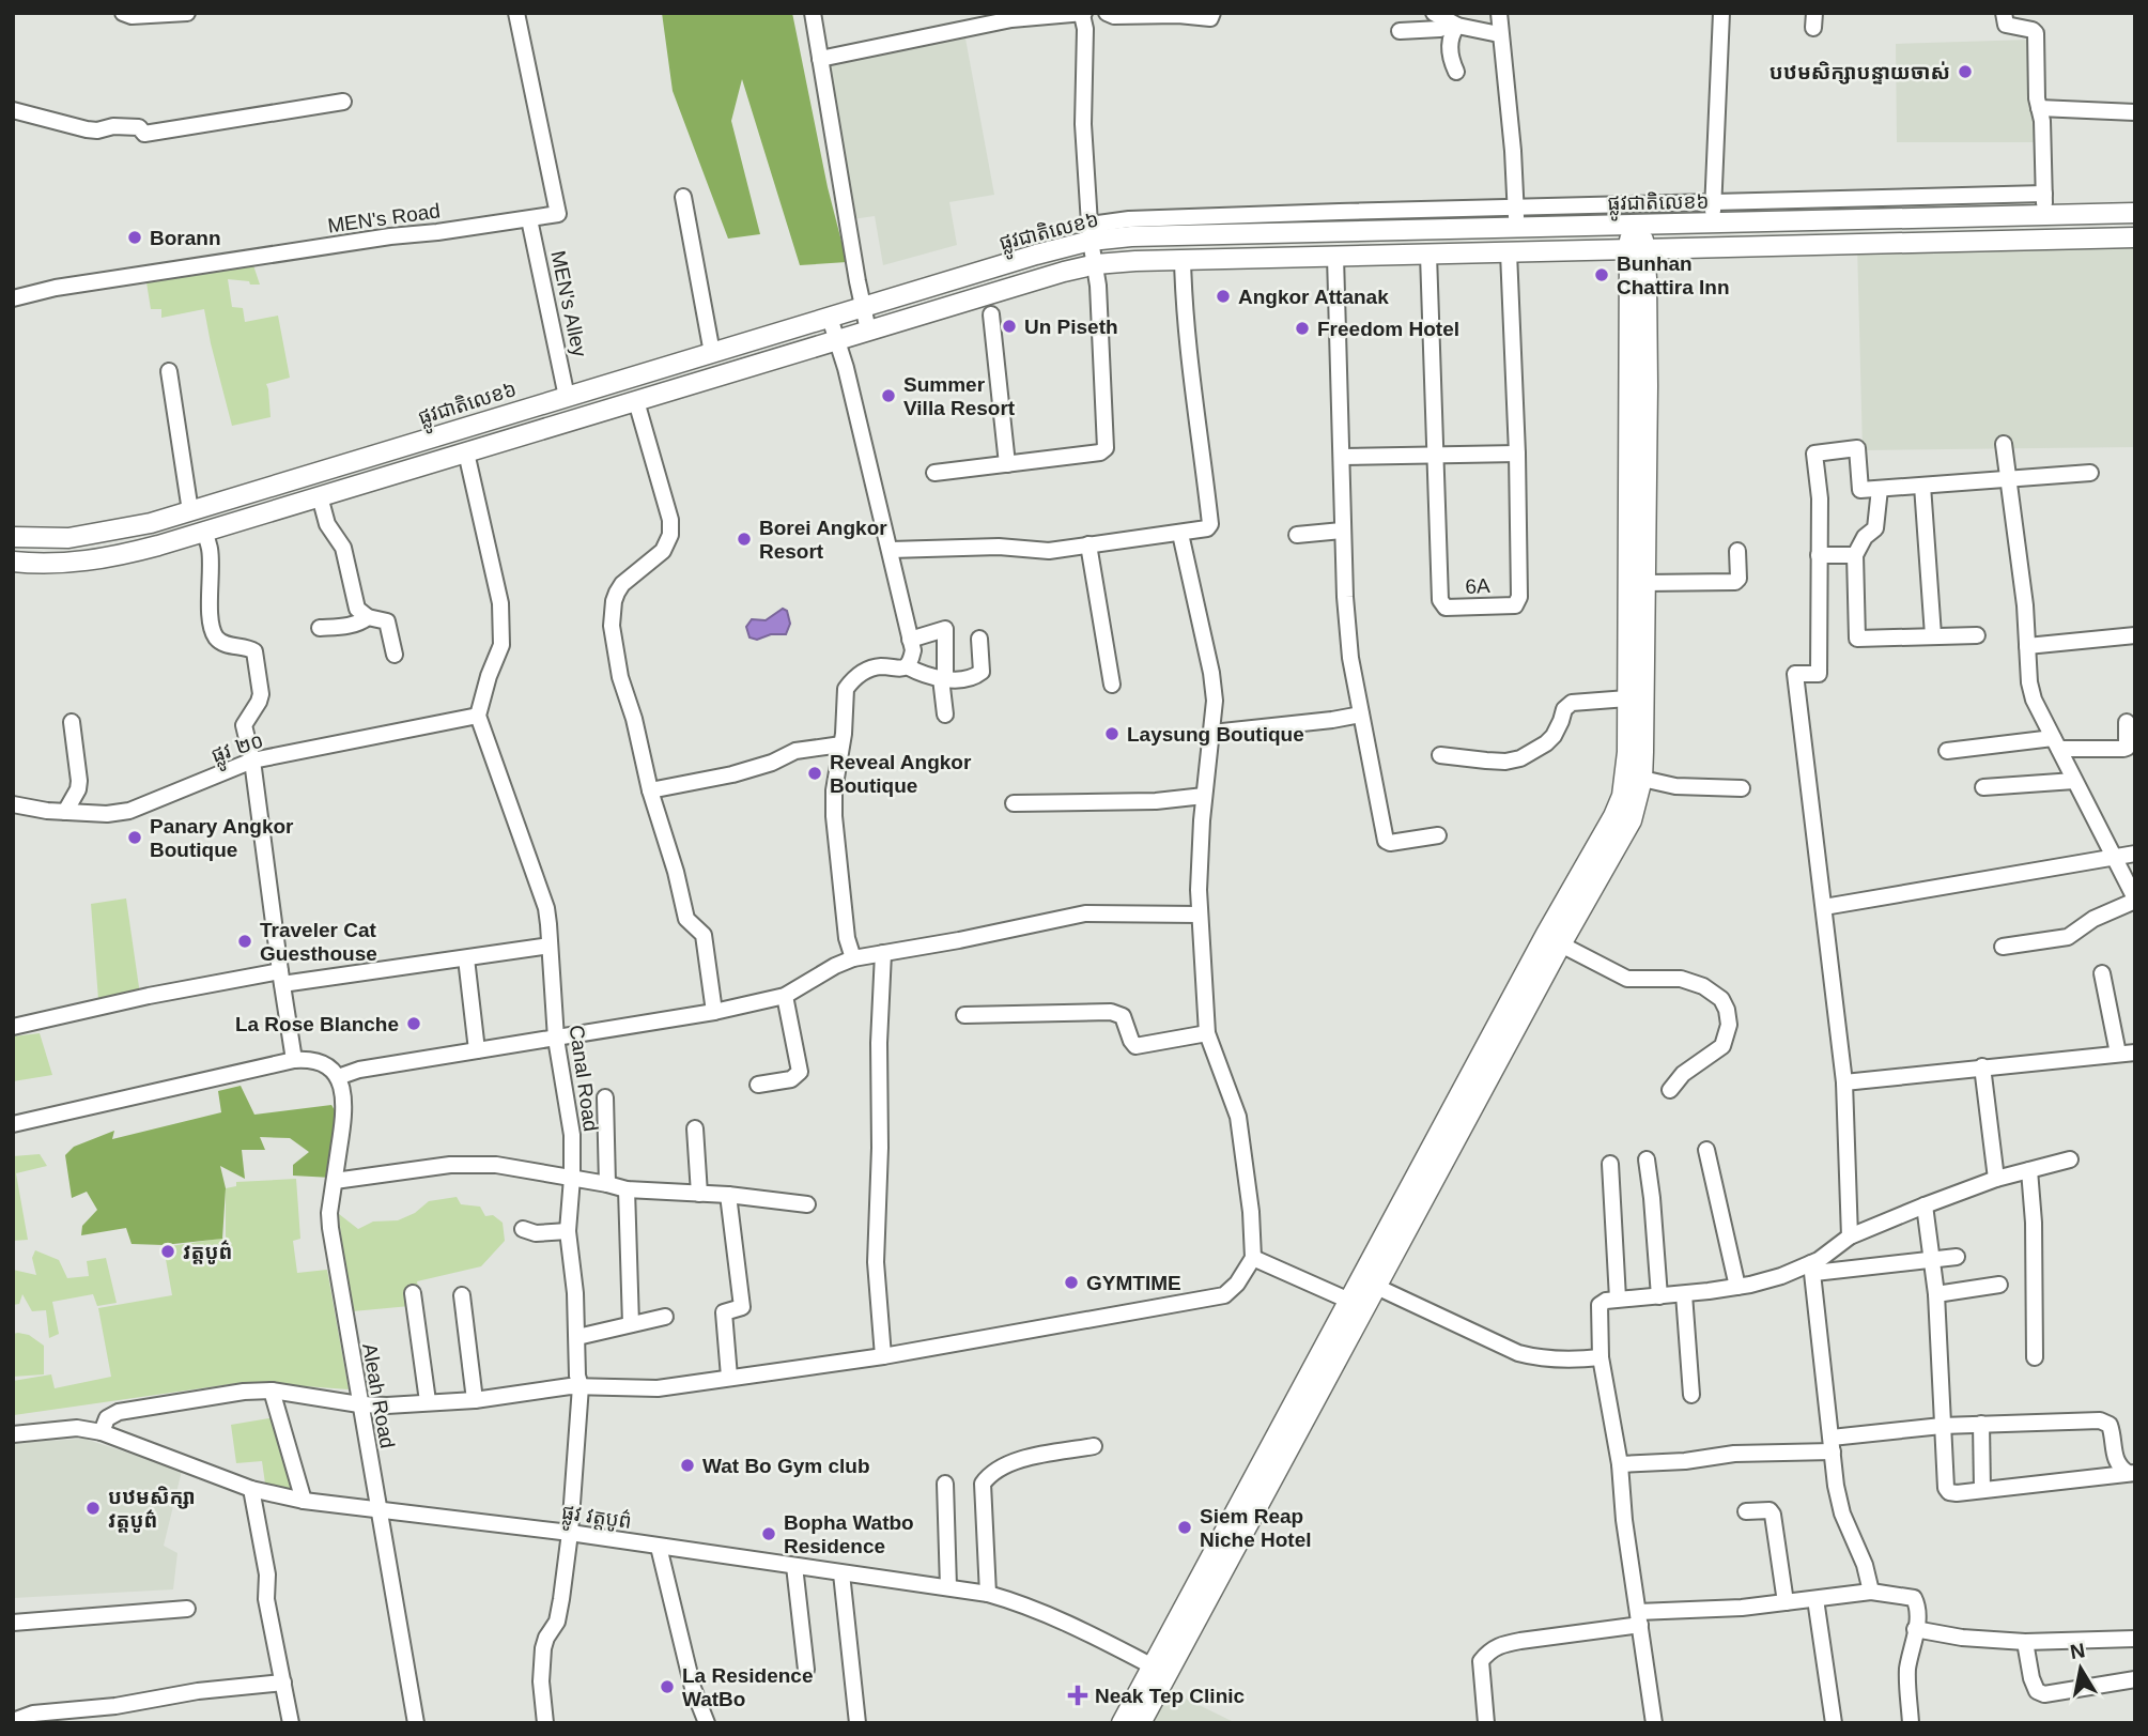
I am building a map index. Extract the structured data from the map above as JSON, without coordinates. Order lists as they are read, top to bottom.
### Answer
{
  "streets": {
    "main road": ["ផ្លូវជាតិលេខ៦"],
    "street": [
      "MEN's Road",
      "MEN's Alley",
      "6A",
      "ផ្លូវ ២០",
      "Canal Road",
      "Aleah Road",
      "ផ្លូវ វត្តបូព៌"
    ]
  },
  "crossings": [
    ["ផ្លូវជាតិលេខ៦", "MEN's Alley"],
    ["MEN's Road", "MEN's Alley"],
    ["ផ្លូវ ២០", "Canal Road"],
    ["Canal Road", "ផ្លូវ វត្តបូព៌"],
    ["Aleah Road", "ផ្លូវ វត្តបូព៌"]
  ],
  "places": {
    "other": [
      "បឋមសិក្សាបន្ទាយចាស់",
      "Borann",
      "Bunhan Chattira Inn",
      "Angkor Attanak",
      "Un Piseth",
      "Freedom Hotel",
      "Summer Villa Resort",
      "Borei Angkor Resort",
      "Laysung Boutique",
      "Reveal Angkor Boutique",
      "Panary Angkor Boutique",
      "Traveler Cat Guesthouse",
      "La Rose Blanche",
      "វត្តបូព៌",
      "GYMTIME",
      "Wat Bo Gym club",
      "បឋមសិក្សា វត្តបូព៌",
      "Siem Reap Niche Hotel",
      "Bopha Watbo Residence",
      "La Residence WatBo"
    ],
    "health": ["Neak Tep Clinic"]
  },
  "north": "top"
}
